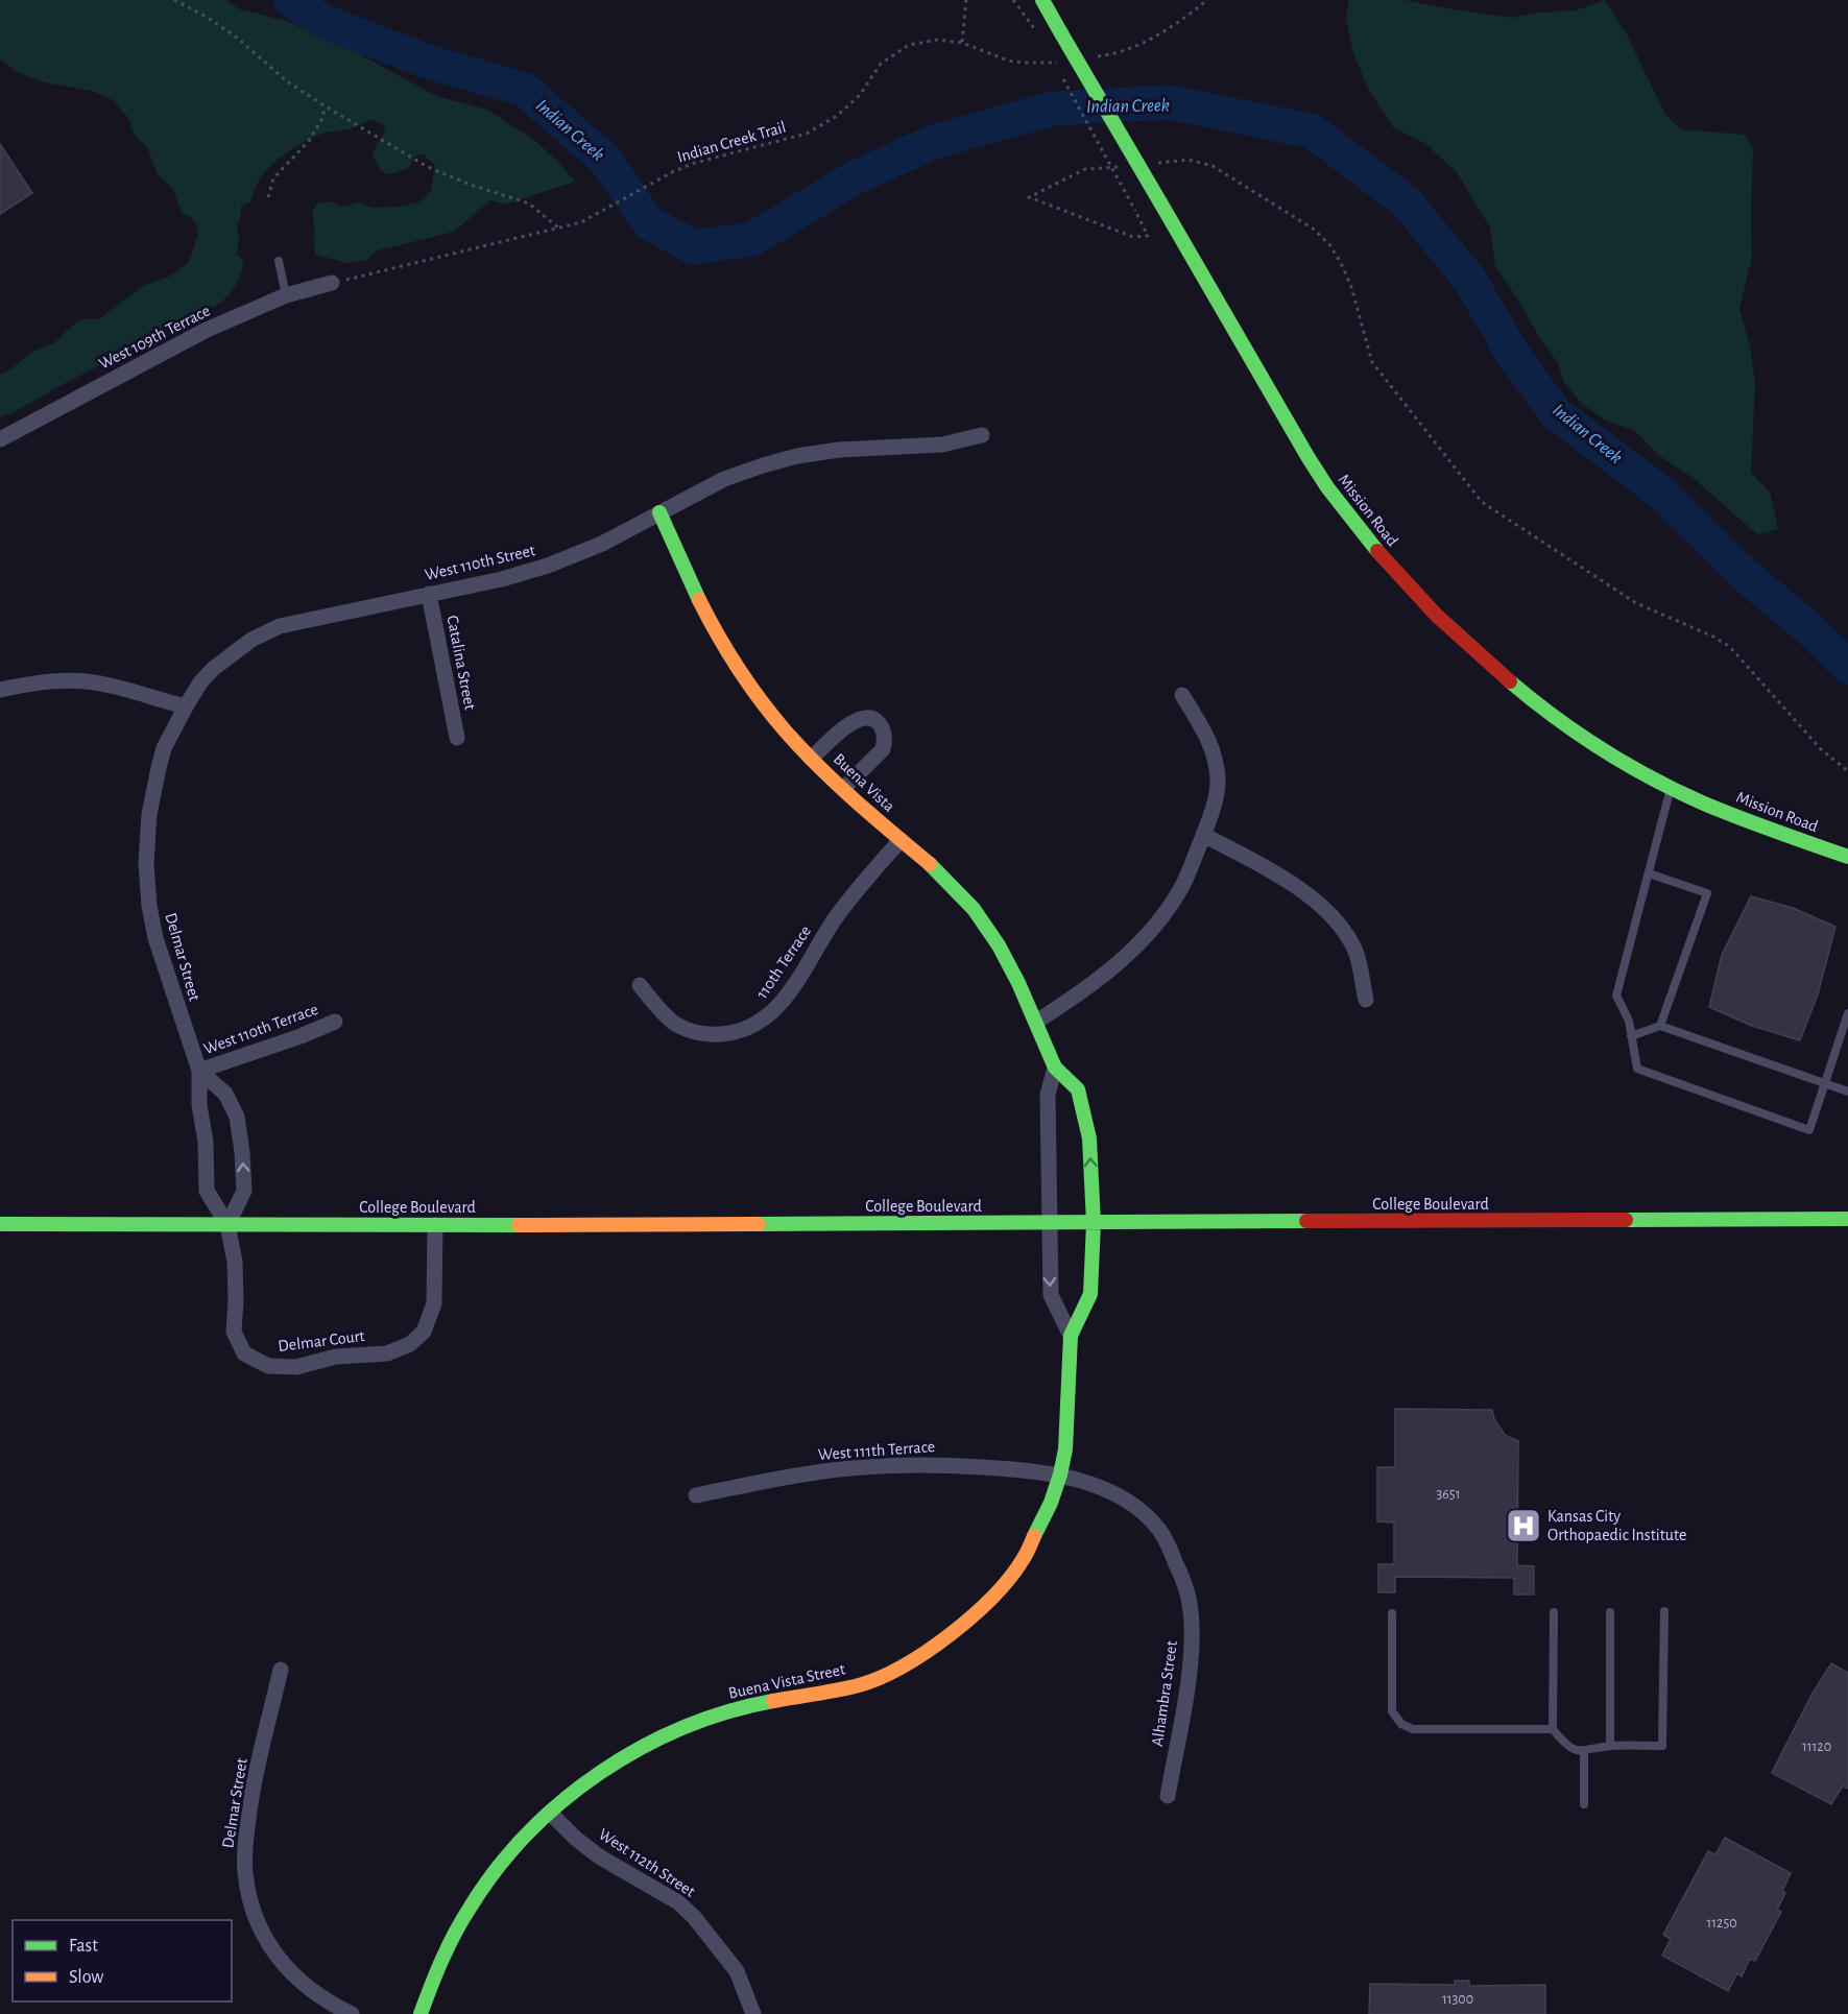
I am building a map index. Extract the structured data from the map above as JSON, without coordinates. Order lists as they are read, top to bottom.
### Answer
{
  "streets": {
    "main road": [
      "Mission Road",
      "Buena Vista",
      "College Boulevard",
      "Buena Vista Street"
    ],
    "street": [
      "West 109th Terrace",
      "West 110th Street",
      "Catalina Street",
      "Delmar Street",
      "110th Terrace",
      "West 110th Terrace",
      "Delmar Court",
      "West 111th Terrace",
      "Alhambra Street",
      "West 112th Street"
    ],
    "path": ["Indian Creek Trail"]
  },
  "crossings": [
    ["Indian Creek Trail", "West 109th Terrace"],
    ["West 110th Street", "Catalina Street"],
    ["West 110th Street", "Buena Vista"],
    ["West 110th Street", "Delmar Street"],
    ["Buena Vista", "110th Terrace"],
    ["Buena Vista", "College Boulevard"],
    ["Buena Vista", "Buena Vista Street"],
    ["Delmar Street", "West 110th Terrace"],
    ["Delmar Street", "College Boulevard"],
    ["Delmar Street", "Delmar Court"],
    ["College Boulevard", "Delmar Court"],
    ["College Boulevard", "Buena Vista Street"],
    ["West 111th Terrace", "Buena Vista Street"],
    ["West 111th Terrace", "Alhambra Street"],
    ["Buena Vista Street", "Alhambra Street"],
    ["Buena Vista Street", "West 112th Street"]
  ],
  "water": ["Indian Creek"],
  "places": {
    "hospital": ["Kansas City Orthopaedic Institute"]
  },
  "house_numbers": [
    "3651",
    "11120",
    "11250",
    "11300"
  ],
  "legend": ["Fast", "Slow"]
}
